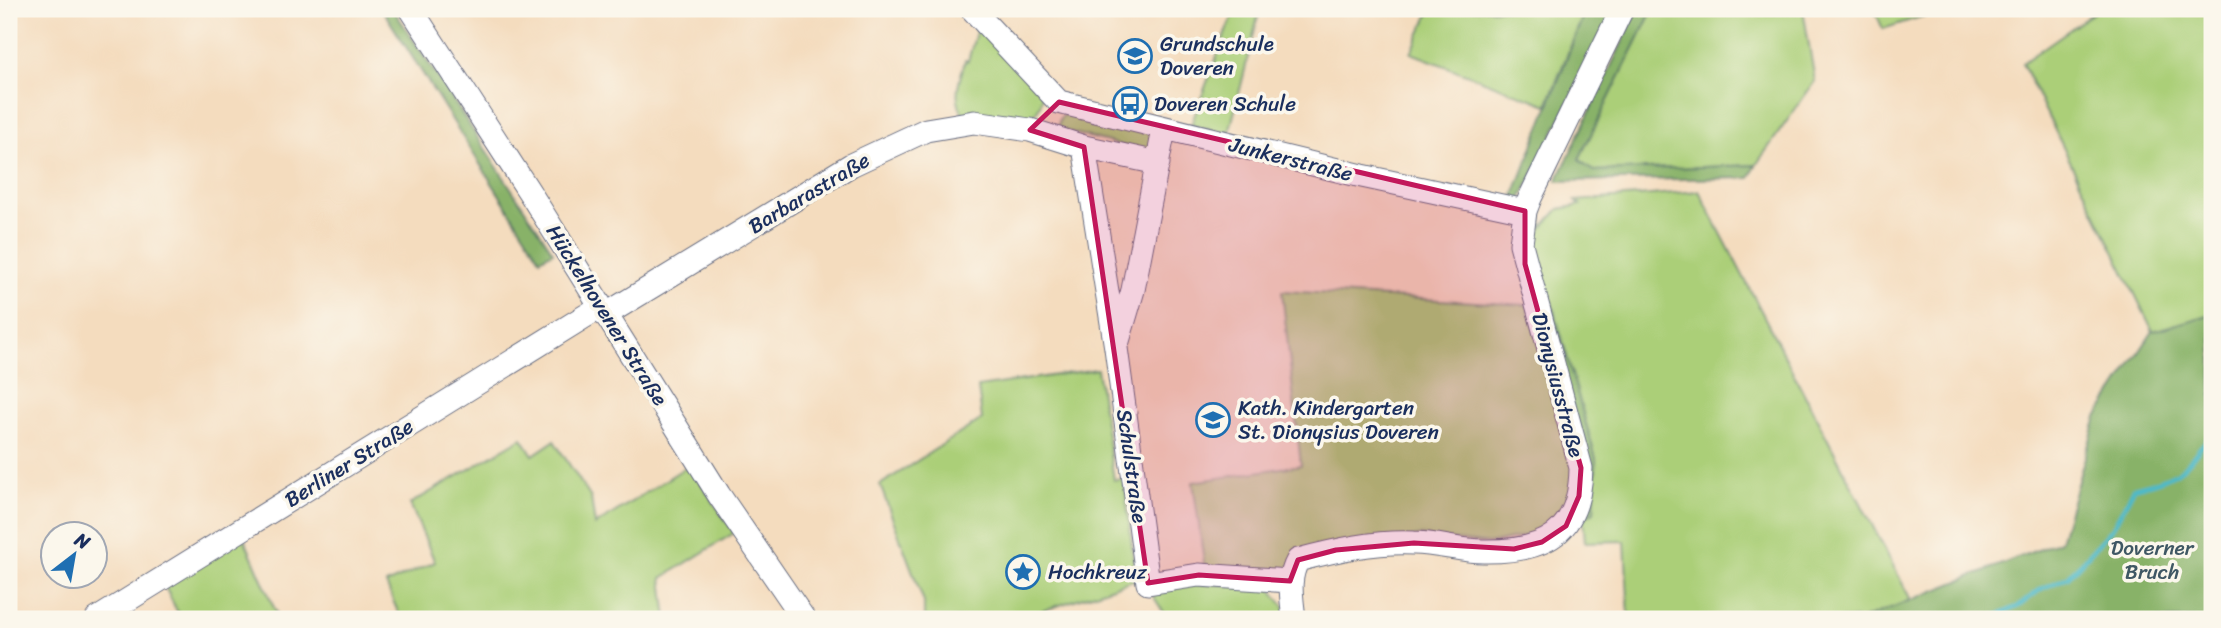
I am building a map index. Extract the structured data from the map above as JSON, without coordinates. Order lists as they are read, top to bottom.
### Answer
{
  "streets": {
    "street": [
      "Junkerstraße",
      "Barbarastraße",
      "Hückelhovener Straße",
      "Dionysiusstraße",
      "Berliner Straße",
      "Schulstraße"
    ]
  },
  "crossings": [
    ["Junkerstraße", "Dionysiusstraße"],
    ["Junkerstraße", "Schulstraße"],
    ["Barbarastraße", "Hückelhovener Straße"],
    ["Barbarastraße", "Berliner Straße"],
    ["Barbarastraße", "Schulstraße"],
    ["Hückelhovener Straße", "Berliner Straße"],
    ["Dionysiusstraße", "Schulstraße"]
  ],
  "parks": ["Doverner Bruch"],
  "places": {
    "school or university": ["Grundschule Doveren", "Kath. Kindergarten St. Dionysius Doveren"],
    "bus stop": ["Doveren Schule"],
    "place": ["Hochkreuz"]
  },
  "north": "top right"
}
